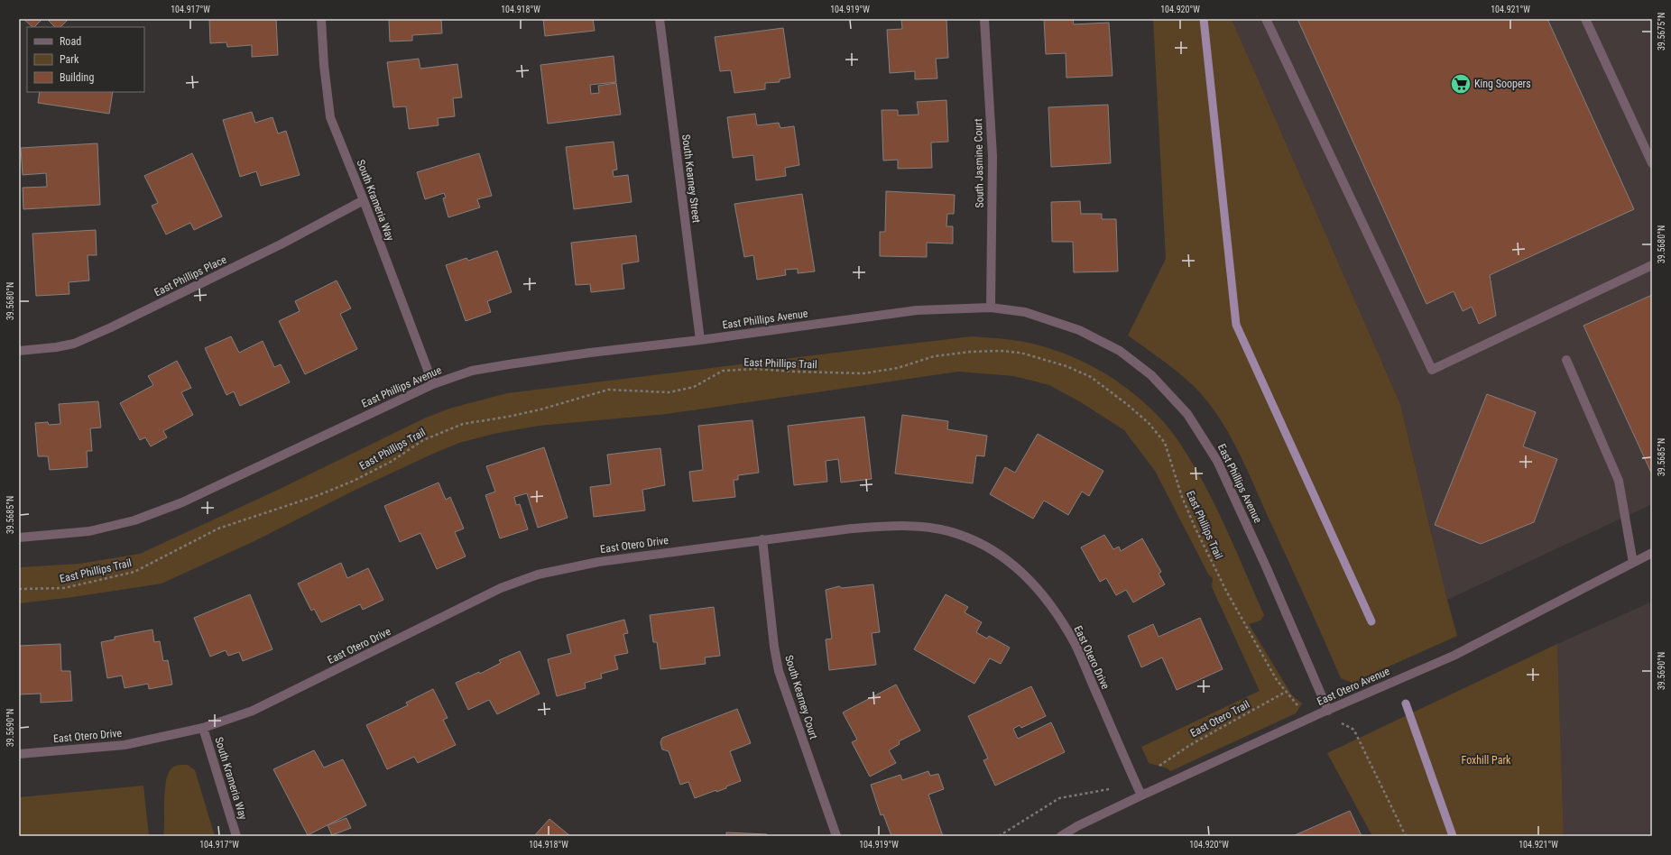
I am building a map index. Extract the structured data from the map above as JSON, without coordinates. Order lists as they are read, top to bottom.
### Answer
{
  "streets": {
    "street": [
      "South Jasmine Court",
      "South Kearney Street",
      "South Krameria Way",
      "East Phillips Place",
      "East Phillips Avenue",
      "East Otero Drive",
      "East Otero Avenue",
      "South Kearney Court"
    ],
    "path": ["East Phillips Trail", "East Otero Trail"]
  },
  "crossings": [
    ["South Jasmine Court", "East Phillips Avenue"],
    ["South Kearney Street", "East Phillips Avenue"],
    ["South Krameria Way", "East Phillips Place"],
    ["South Krameria Way", "East Phillips Avenue"],
    ["South Krameria Way", "East Otero Drive"],
    ["East Phillips Avenue", "East Otero Avenue"],
    ["East Phillips Trail", "East Otero Trail"],
    ["East Otero Drive", "East Otero Avenue"],
    ["East Otero Drive", "South Kearney Court"]
  ],
  "parks": ["Foxhill Park"],
  "places": {
    "supermarket": ["King Soopers"]
  },
  "legend": ["Road", "Park", "Building"],
  "coordinates": [
    "104.917°W",
    "104.918°W",
    "104.919°W",
    "104.920°W",
    "104.921°W",
    "39.5675°N",
    "39.5680°N",
    "39.5685°N",
    "39.5690°N"
  ]
}
